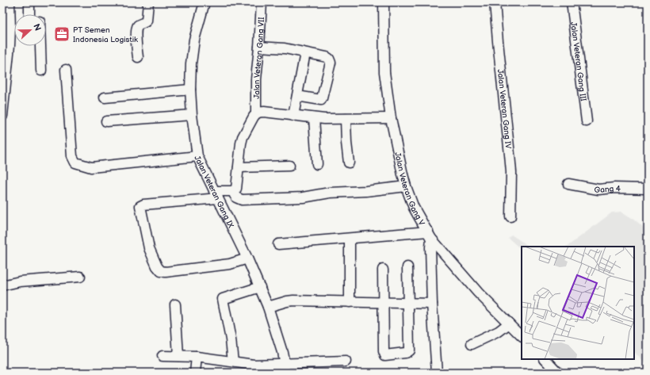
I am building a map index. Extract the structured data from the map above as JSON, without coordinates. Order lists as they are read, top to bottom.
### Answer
{
  "streets": {
    "street": [
      "Jalan Veteran Gang VII",
      "Jalan Veteran Gang III",
      "Jalan Veteran Gang IV",
      "Jalan Veteran Gang V",
      "Gang 4",
      "Jalan Veteran Gang IX"
    ]
  },
  "places": {
    "office": ["PT Semen Indonesia Logistik"]
  },
  "north": "right"
}
